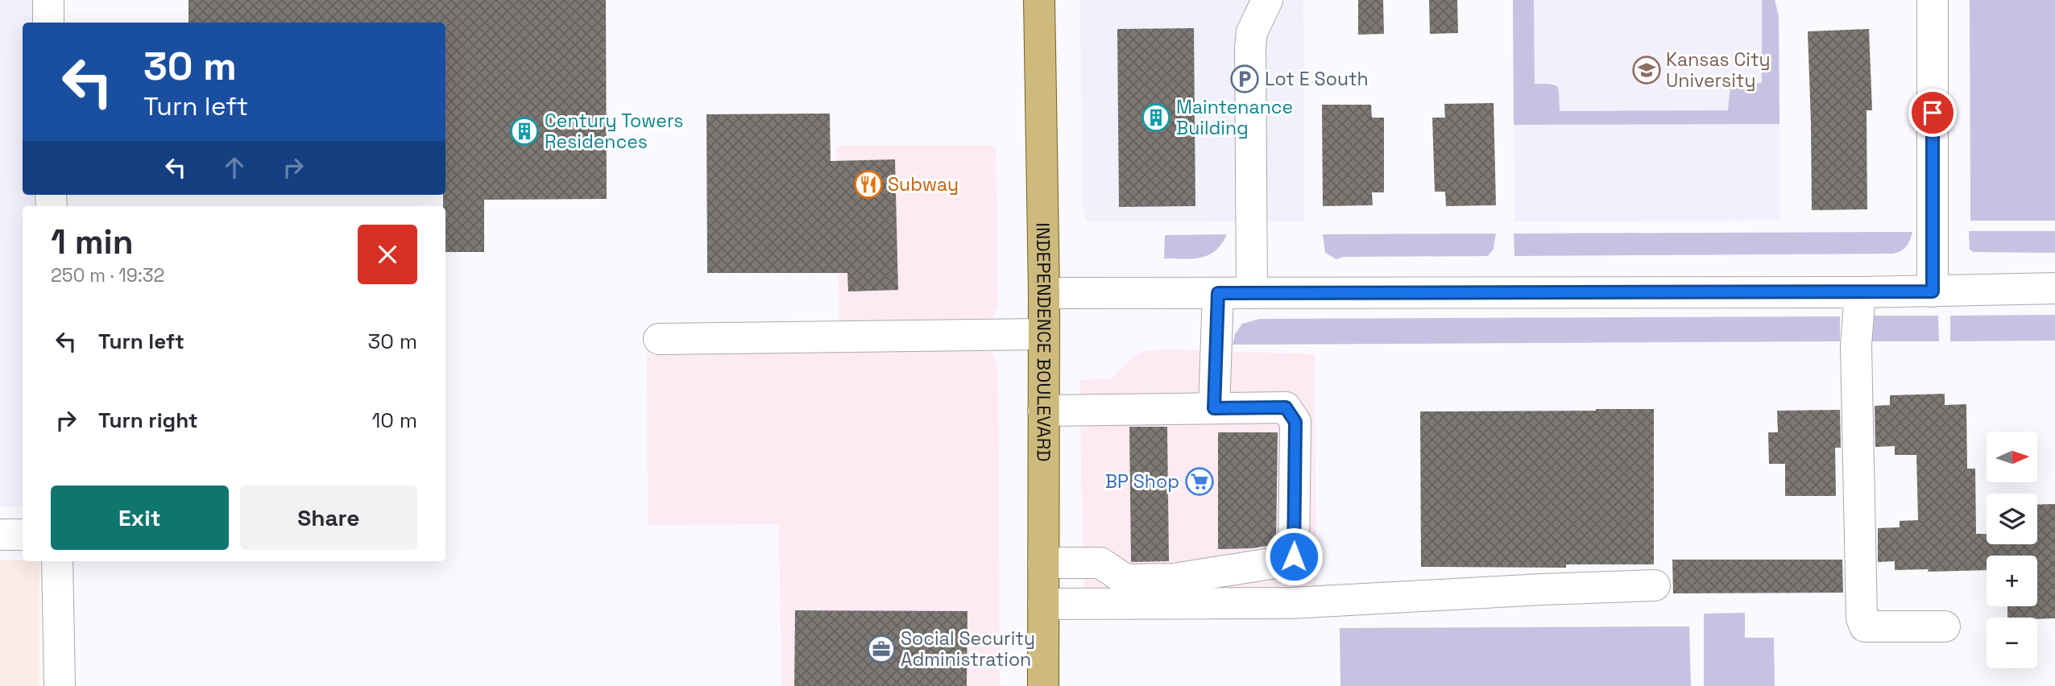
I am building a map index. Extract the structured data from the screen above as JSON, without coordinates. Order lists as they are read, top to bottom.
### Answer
{
  "streets": {
    "main road": ["INDEPENDENCE BOULEVARD"]
  },
  "places": {
    "school or university": ["Kansas City University"],
    "parking": ["Lot E South"],
    "building": ["Maintenance Building", "Century Towers Residences"],
    "restaurant": ["Subway"],
    "supermarket": ["BP Shop"],
    "office": ["Social Security Administration"]
  },
  "north": "right",
  "page": {
    "turn": ["30 m", "Turn left"],
    "heading": ["1 min", "250 m · 19:32"],
    "list": [
      {
        "name": "Turn left",
        "value": "30 m"
      },
      {
        "name": "Turn right",
        "value": "10 m"
      }
    ],
    "map_buttons": ["+", "−"],
    "buttons": ["Exit", "Share"]
  }
}
